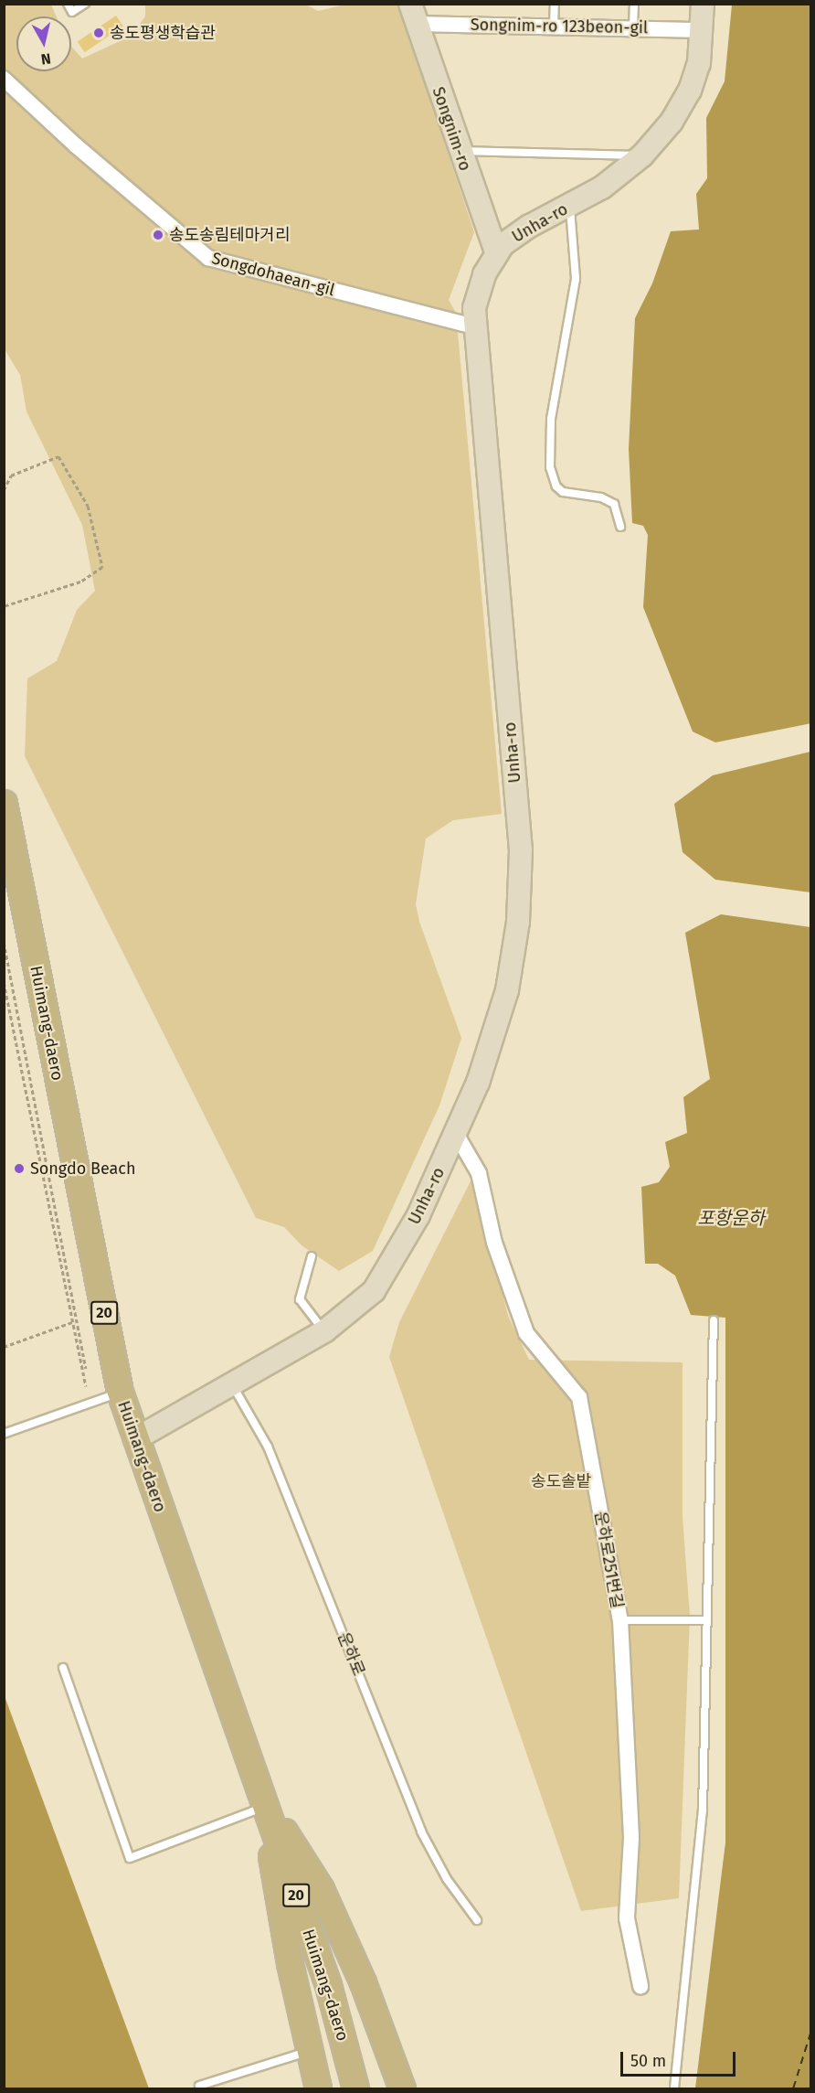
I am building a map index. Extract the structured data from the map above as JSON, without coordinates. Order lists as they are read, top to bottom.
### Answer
{
  "streets": {
    "main road": ["Huimang-daero", "20"],
    "street": [
      "Songnim-ro 123beon-gil",
      "Songnim-ro",
      "Unha-ro",
      "Songdohaean-gil",
      "운하로251번길"
    ],
    "lane": ["운하로"]
  },
  "crossings": [
    ["Songnim-ro 123beon-gil", "Songnim-ro"],
    ["Songnim-ro 123beon-gil", "Unha-ro"],
    ["Songnim-ro", "Unha-ro"],
    ["Unha-ro", "Songdohaean-gil"],
    ["Unha-ro", "Huimang-daero"],
    ["Unha-ro", "운하로251번길"],
    ["Unha-ro", "운하로"]
  ],
  "water": ["포항운하"],
  "parks": ["송도솔밭"],
  "places": ["송도평생학습관", "송도송림테마거리", "Songdo Beach"],
  "scale_bar": "50 m",
  "north": "bottom"
}
